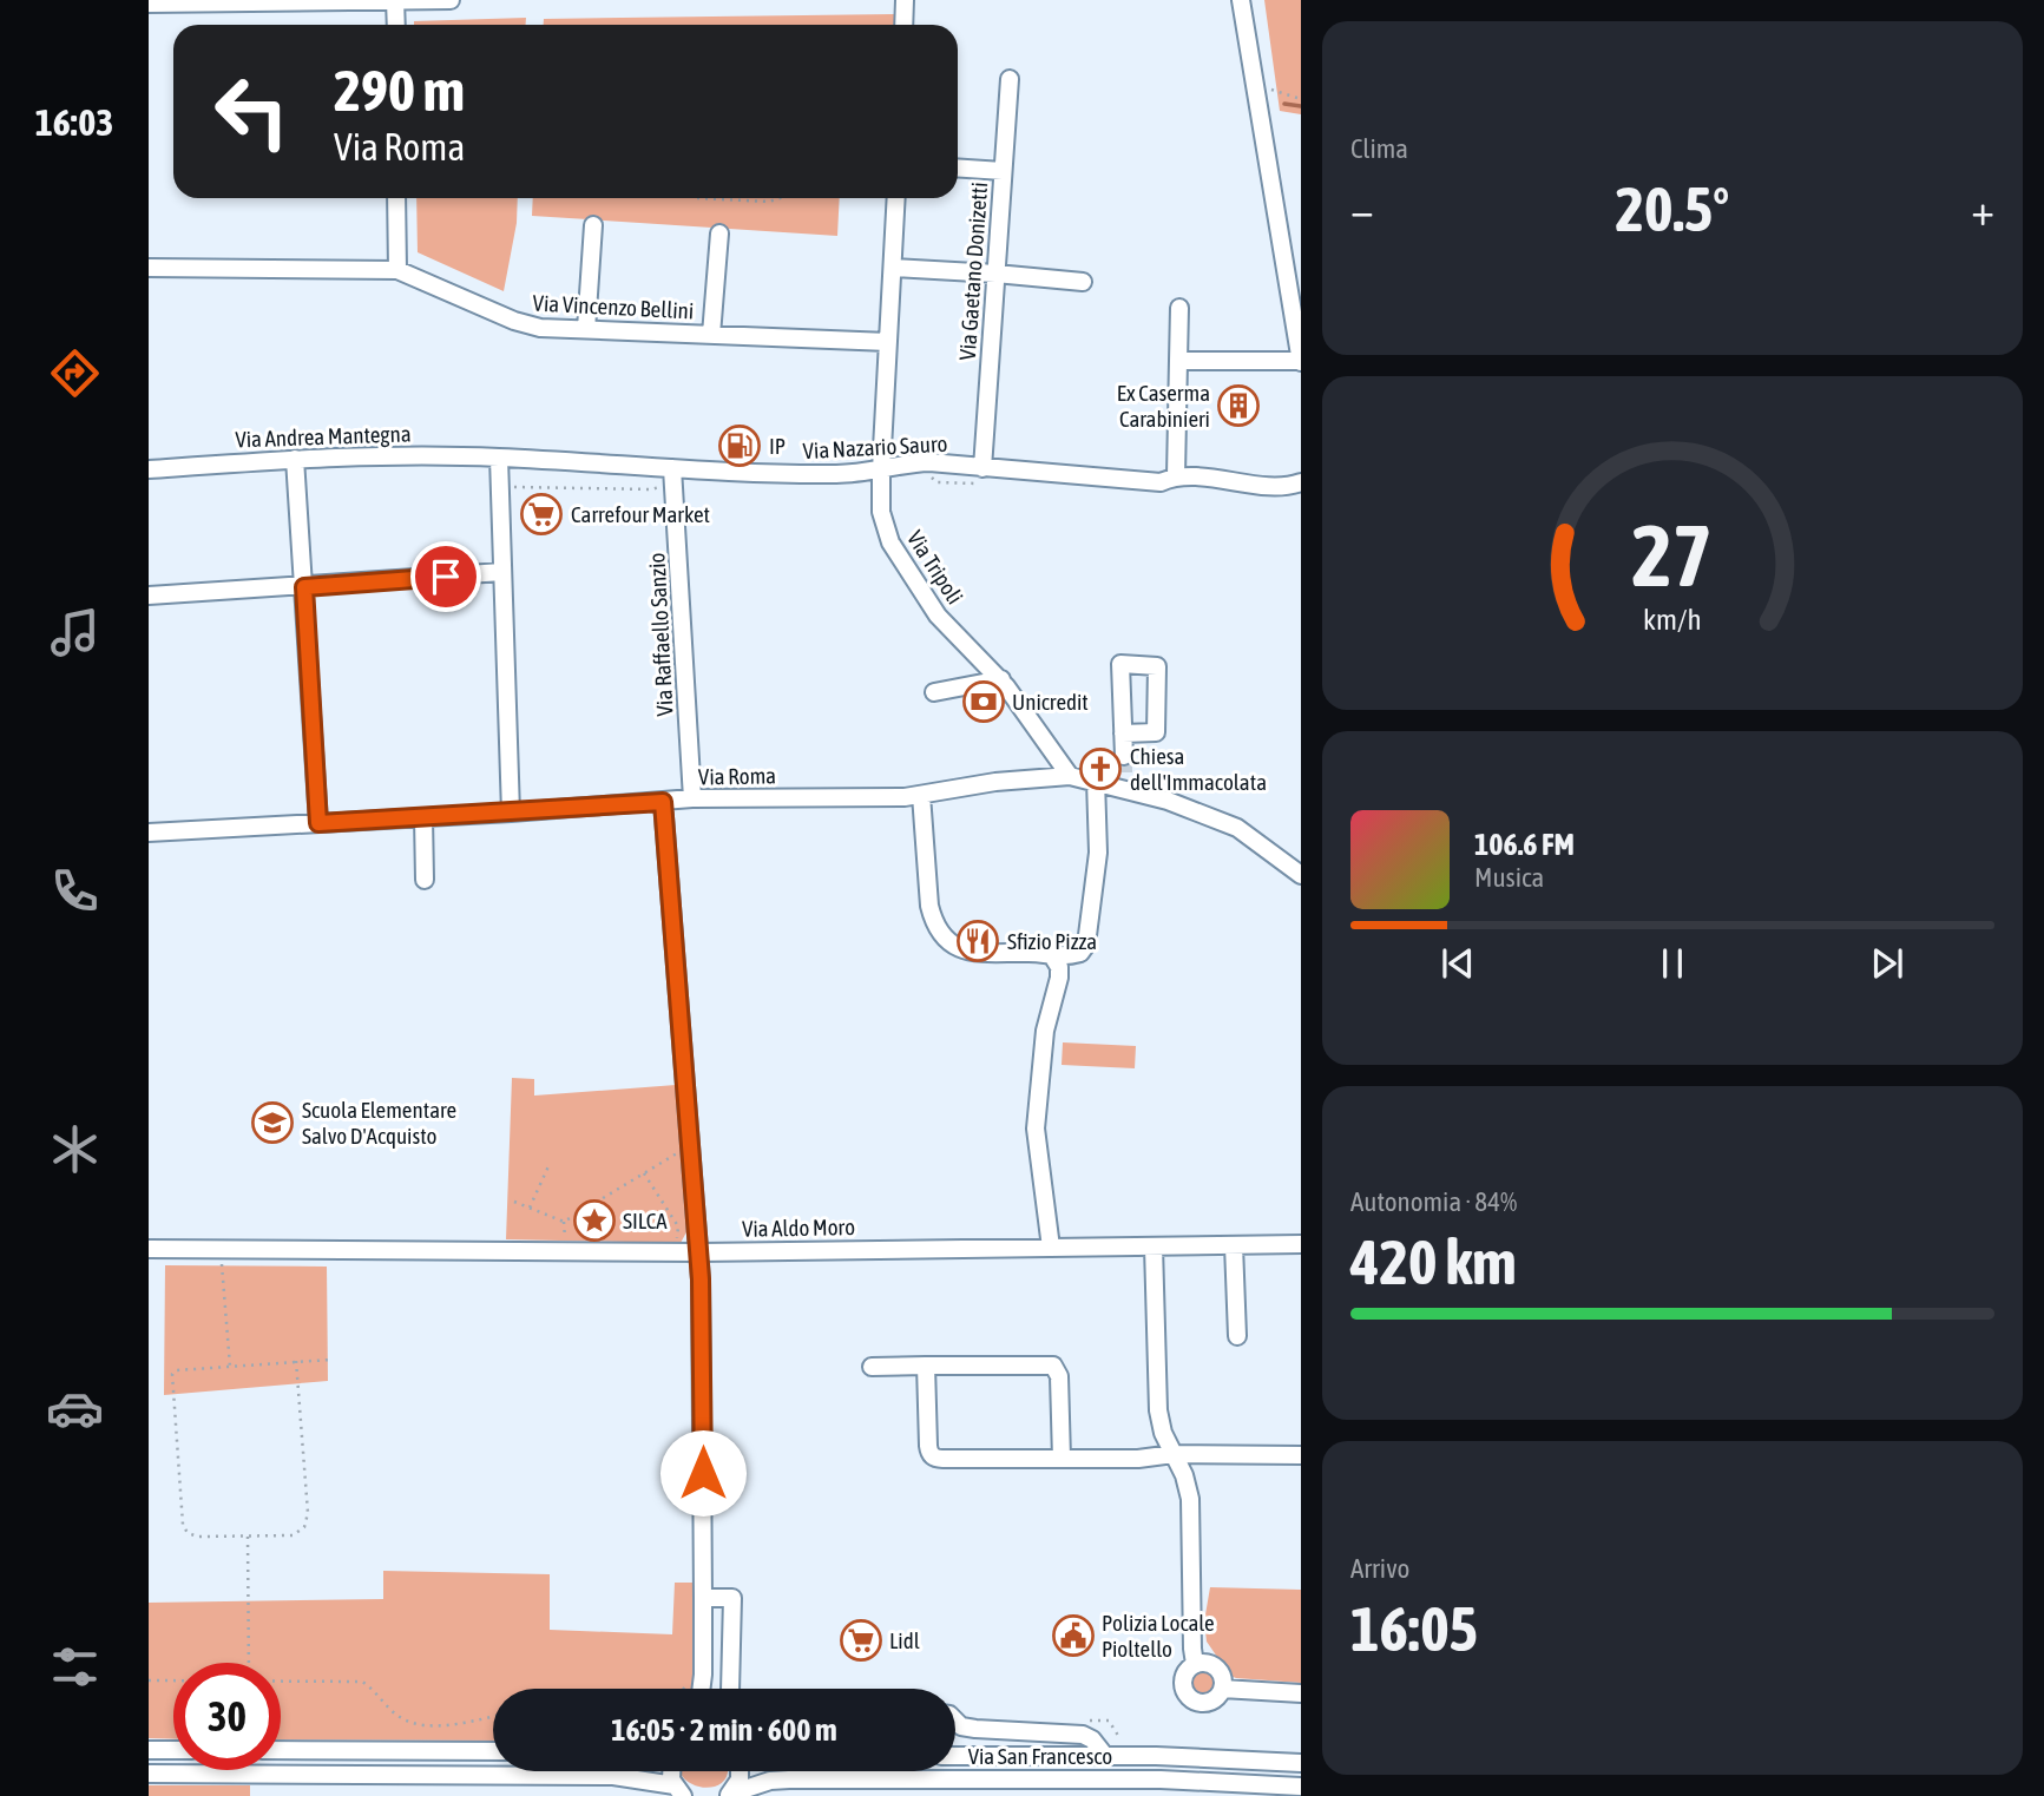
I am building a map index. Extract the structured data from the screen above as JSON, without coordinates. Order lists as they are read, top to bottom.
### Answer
{
  "streets": {
    "street": [
      "Via Gaetano Donizetti",
      "Via Vincenzo Bellini",
      "Via Andrea Mantegna",
      "Via Nazario Sauro",
      "Via Tripoli",
      "Via Raffaello Sanzio",
      "Via Roma",
      "Via Aldo Moro",
      "Via San Francesco"
    ]
  },
  "crossings": [
    ["Via Gaetano Donizetti", "Via Nazario Sauro"],
    ["Via Vincenzo Bellini", "Via Tripoli"],
    ["Via Andrea Mantegna", "Via Nazario Sauro"],
    ["Via Nazario Sauro", "Via Tripoli"],
    ["Via Nazario Sauro", "Via Raffaello Sanzio"],
    ["Via Tripoli", "Via Roma"],
    ["Via Raffaello Sanzio", "Via Roma"]
  ],
  "places": {
    "building": ["Ex Caserma Carabinieri"],
    "fuel station": ["IP"],
    "supermarket": ["Carrefour Market", "Lidl"],
    "bank": ["Unicredit"],
    "church": ["Chiesa dell'Immacolata"],
    "restaurant": ["Sfizio Pizza"],
    "school or university": ["Scuola Elementare Salvo D'Acquisto"],
    "place": ["SILCA"],
    "public building": ["Polizia Locale Pioltello"]
  },
  "page": {
    "tabs": "16:03",
    "tile": [
      "Clima",
      ["Autonomia · 84%", "420 km"],
      ["Arrivo", "16:05"]
    ],
    "turn": ["290 m", "Via Roma"],
    "heat": ["−", "20.5°", "+"],
    "song": ["106.6 FM", "Musica"],
    "limit": "30",
    "trip": "16:05 · 2 min · 600 m",
    "gauge": ["27", "km/h"]
  }
}
